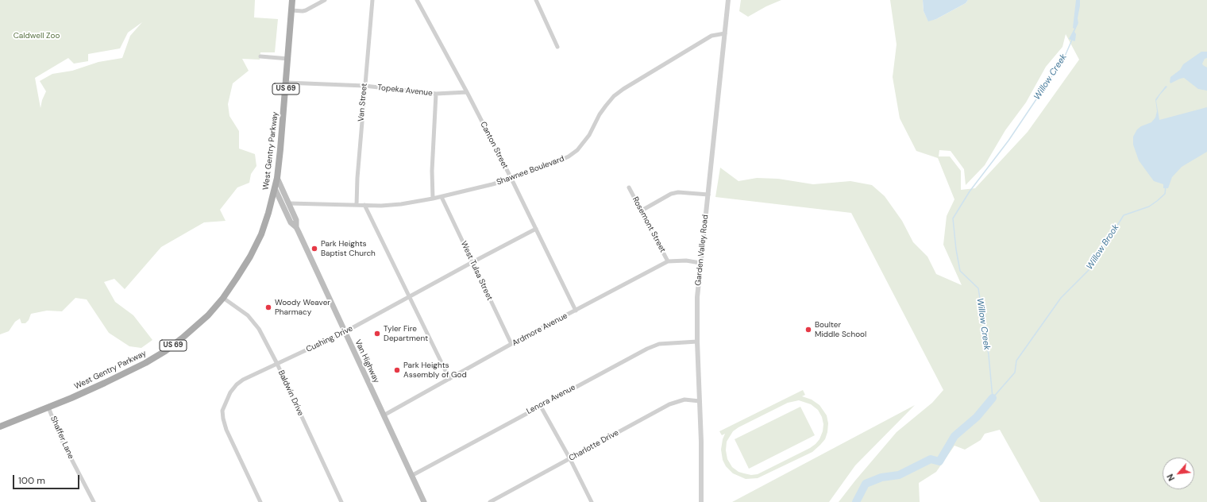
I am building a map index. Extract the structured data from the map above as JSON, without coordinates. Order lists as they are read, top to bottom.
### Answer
{
  "streets": {
    "main road": ["US 69", "West Gentry Parkway", "Van Highway"],
    "street": [
      "Topeka Avenue",
      "Van Street",
      "Canton Street",
      "Shawnee Boulevard",
      "Rosemont Street",
      "Garden Valley Road",
      "West Tulsa Street",
      "Ardmore Avenue",
      "Cushing Drive",
      "Baldwin Drive",
      "Lenora Avenue",
      "Shaffer Lane",
      "Charlotte Drive"
    ]
  },
  "crossings": [
    ["Topeka Avenue", "Van Street"],
    ["Topeka Avenue", "Canton Street"],
    ["Topeka Avenue", "West Gentry Parkway"],
    ["Van Street", "Shawnee Boulevard"],
    ["Canton Street", "Shawnee Boulevard"],
    ["Canton Street", "Ardmore Avenue"],
    ["Canton Street", "Cushing Drive"],
    ["West Gentry Parkway", "Van Highway"],
    ["West Gentry Parkway", "Baldwin Drive"],
    ["West Gentry Parkway", "Shaffer Lane"],
    ["Shawnee Boulevard", "Garden Valley Road"],
    ["Shawnee Boulevard", "West Tulsa Street"],
    ["Shawnee Boulevard", "Van Highway"],
    ["Rosemont Street", "Ardmore Avenue"],
    ["Garden Valley Road", "Ardmore Avenue"],
    ["Garden Valley Road", "Lenora Avenue"],
    ["Garden Valley Road", "Charlotte Drive"],
    ["West Tulsa Street", "Ardmore Avenue"],
    ["West Tulsa Street", "Cushing Drive"],
    ["Ardmore Avenue", "Van Highway"],
    ["Cushing Drive", "Van Highway"],
    ["Cushing Drive", "Baldwin Drive"],
    ["Van Highway", "Lenora Avenue"]
  ],
  "water": ["Willow Creek", "Willow Brook"],
  "parks": ["Caldwell Zoo"],
  "places": [
    "Park Heights Baptist Church",
    "Woody Weaver Pharmacy",
    "Boulter Middle School",
    "Tyler Fire Department",
    "Park Heights Assembly of God"
  ],
  "scale_bar": "100 m",
  "north": "bottom left"
}
